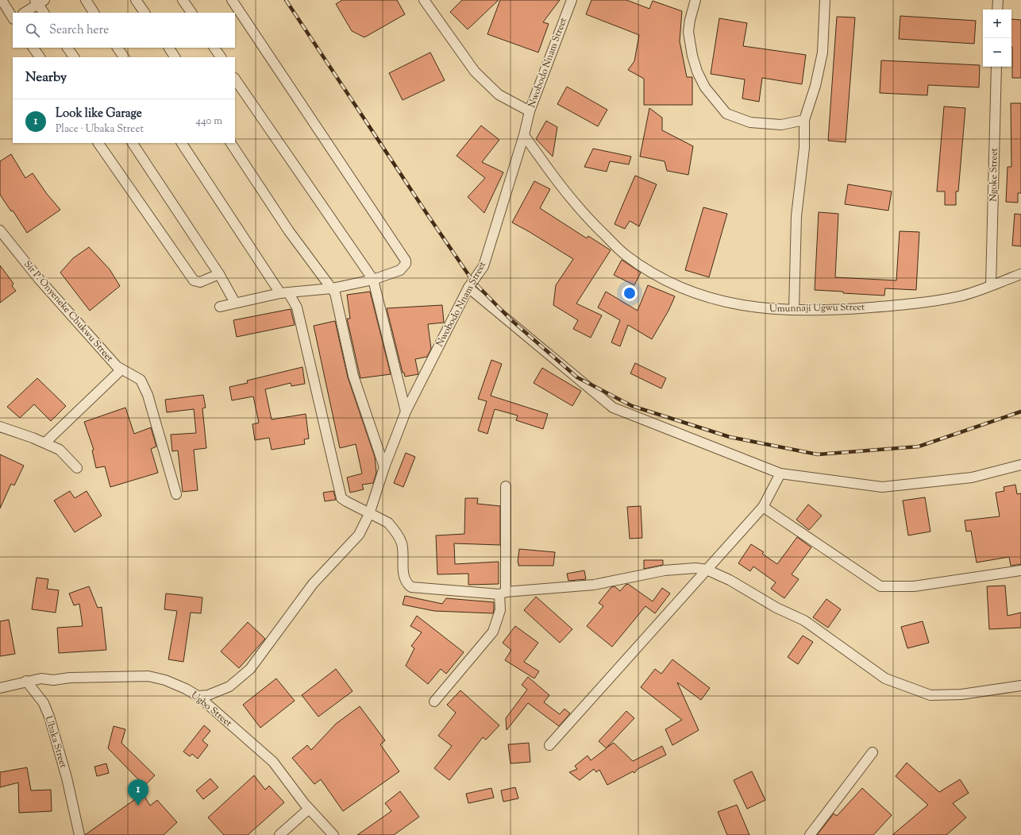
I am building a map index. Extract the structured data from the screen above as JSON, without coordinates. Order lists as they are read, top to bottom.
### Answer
{
  "streets": {
    "street": [
      "Nwobodo Nnam Street",
      "Ngoke Street",
      "Umunnaji Ugwu Street",
      "Sir P. Onyeneke Chukwu Street",
      "Ugbo Street",
      "Ubaka Street"
    ]
  },
  "crossings": [
    ["Nwobodo Nnam Street", "Umunnaji Ugwu Street"],
    ["Nwobodo Nnam Street", "Ugbo Street"],
    ["Ngoke Street", "Umunnaji Ugwu Street"],
    ["Ugbo Street", "Ubaka Street"]
  ],
  "page": {
    "map_buttons": ["+", "−"],
    "search": "Search here",
    "heading": "Nearby",
    "list": [
      {
        "mark": "1",
        "name": "Look like Garage",
        "note": "Place · Ubaka Street",
        "value": "440 m"
      }
    ],
    "pins": "1"
  }
}
